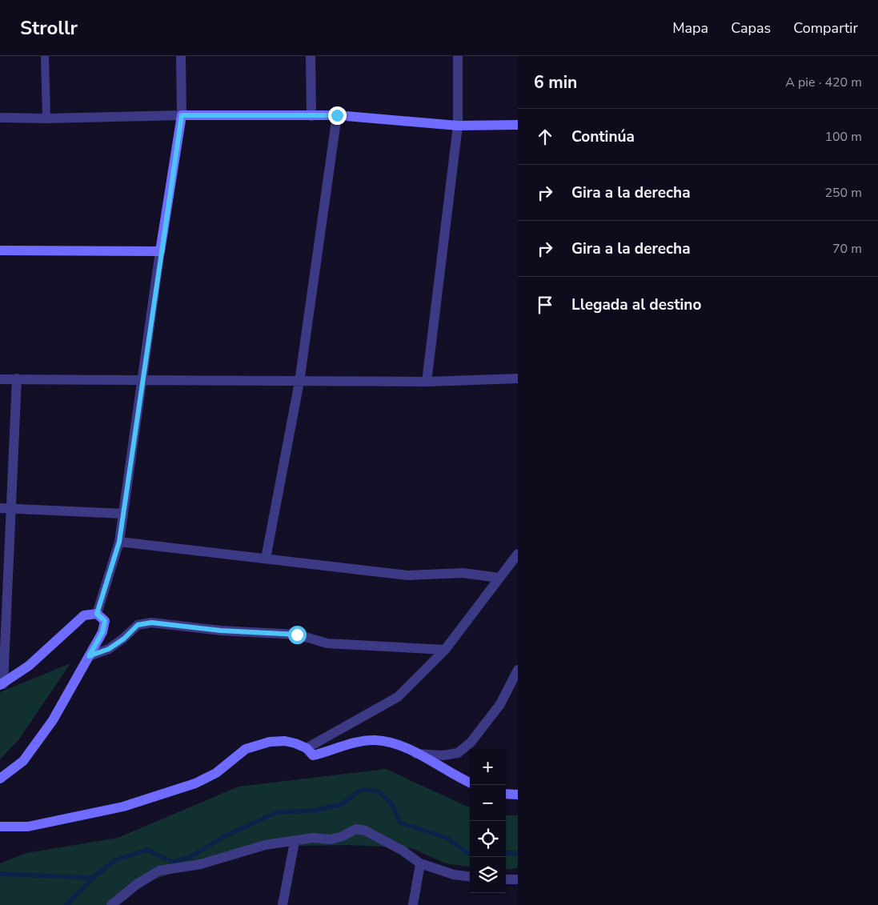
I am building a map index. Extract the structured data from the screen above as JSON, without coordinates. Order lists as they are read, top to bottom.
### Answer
{
  "page": {
    "header": "Strollr",
    "nav": ["Mapa", "Capas", "Compartir"],
    "heading": ["6 min", "A pie · 420 m"],
    "list": [
      ["Continúa", "100 m"],
      ["Gira a la derecha", "250 m"],
      ["Gira a la derecha", "70 m"],
      "Llegada al destino"
    ],
    "map_buttons": ["+", "−"]
  }
}
